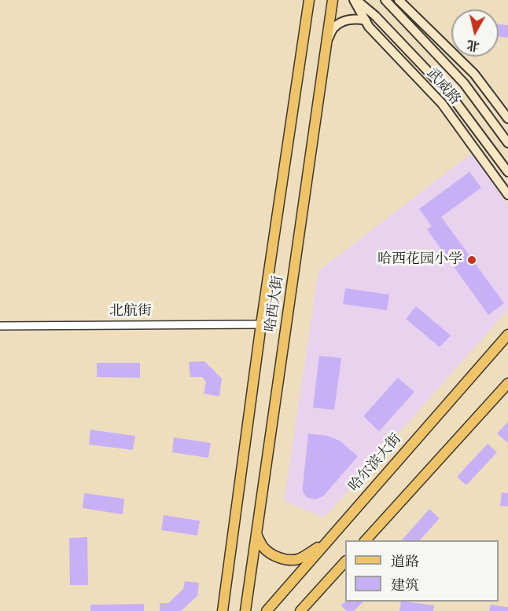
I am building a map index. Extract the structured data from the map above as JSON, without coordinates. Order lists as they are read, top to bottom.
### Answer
{
  "streets": {
    "main road": ["武威路", "哈西大街", "哈尔滨大街"],
    "street": ["北航街"]
  },
  "crossings": [
    ["哈西大街", "北航街"]
  ],
  "places": ["哈西花园小学"],
  "legend": ["道路", "建筑"],
  "north": "bottom"
}
